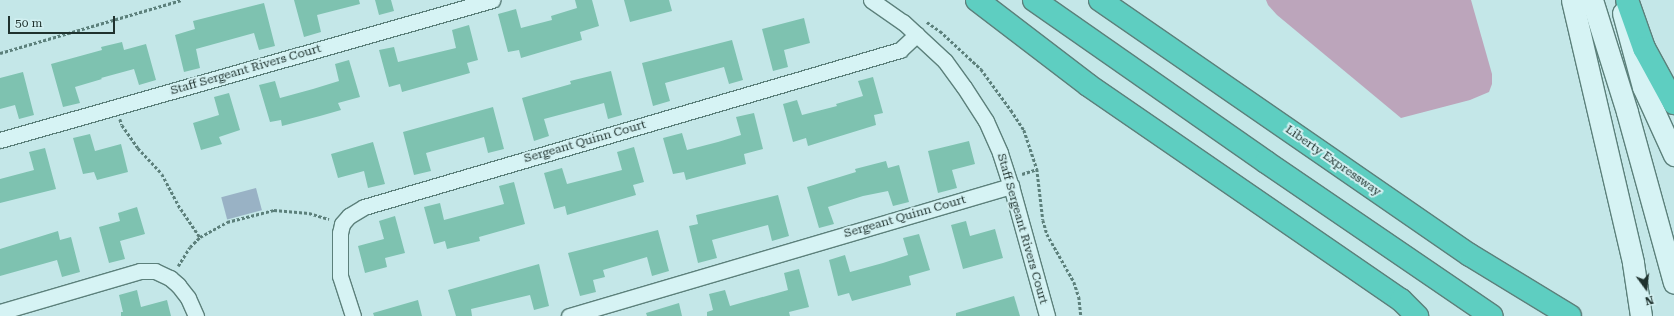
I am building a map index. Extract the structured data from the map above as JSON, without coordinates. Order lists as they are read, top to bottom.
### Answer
{
  "streets": {
    "highway": ["Liberty Expressway"],
    "street": ["Staff Sergeant Rivers Court", "Sergeant Quinn Court"]
  },
  "crossings": [
    ["Staff Sergeant Rivers Court", "Sergeant Quinn Court"]
  ],
  "scale_bar": "50 m",
  "north": "bottom"
}
